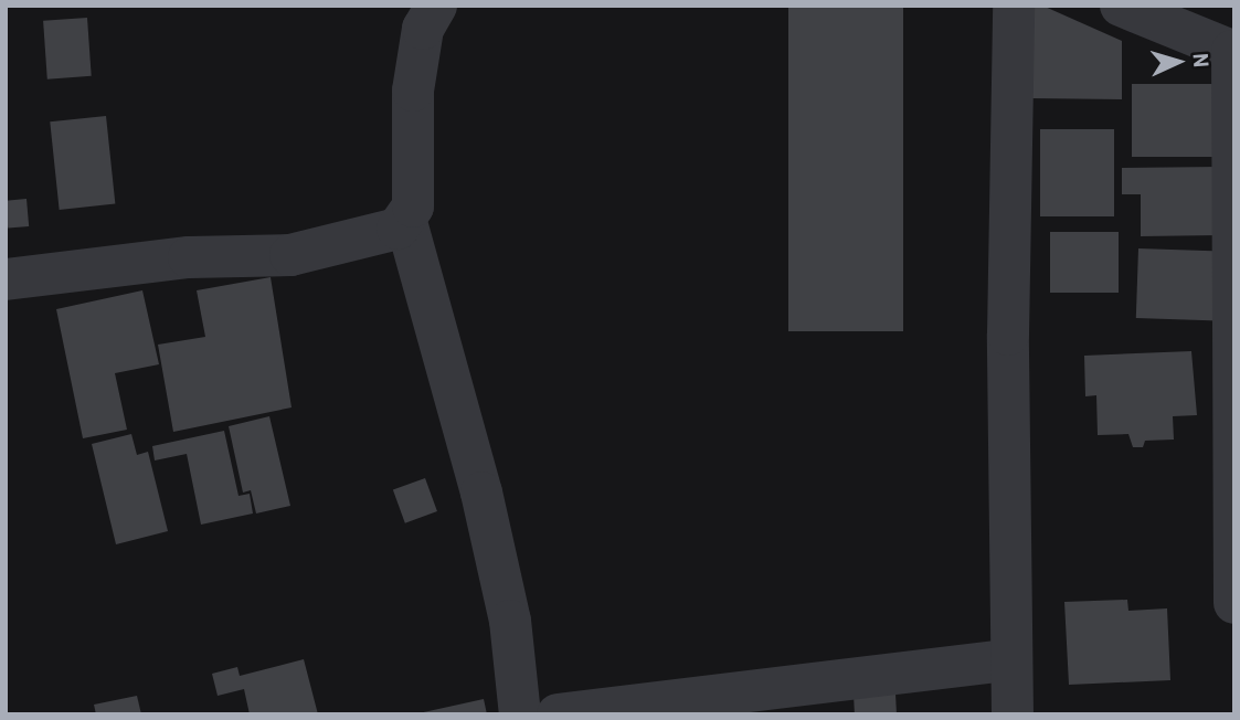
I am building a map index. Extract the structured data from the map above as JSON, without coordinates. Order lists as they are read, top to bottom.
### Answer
{
  "north": "right"
}
